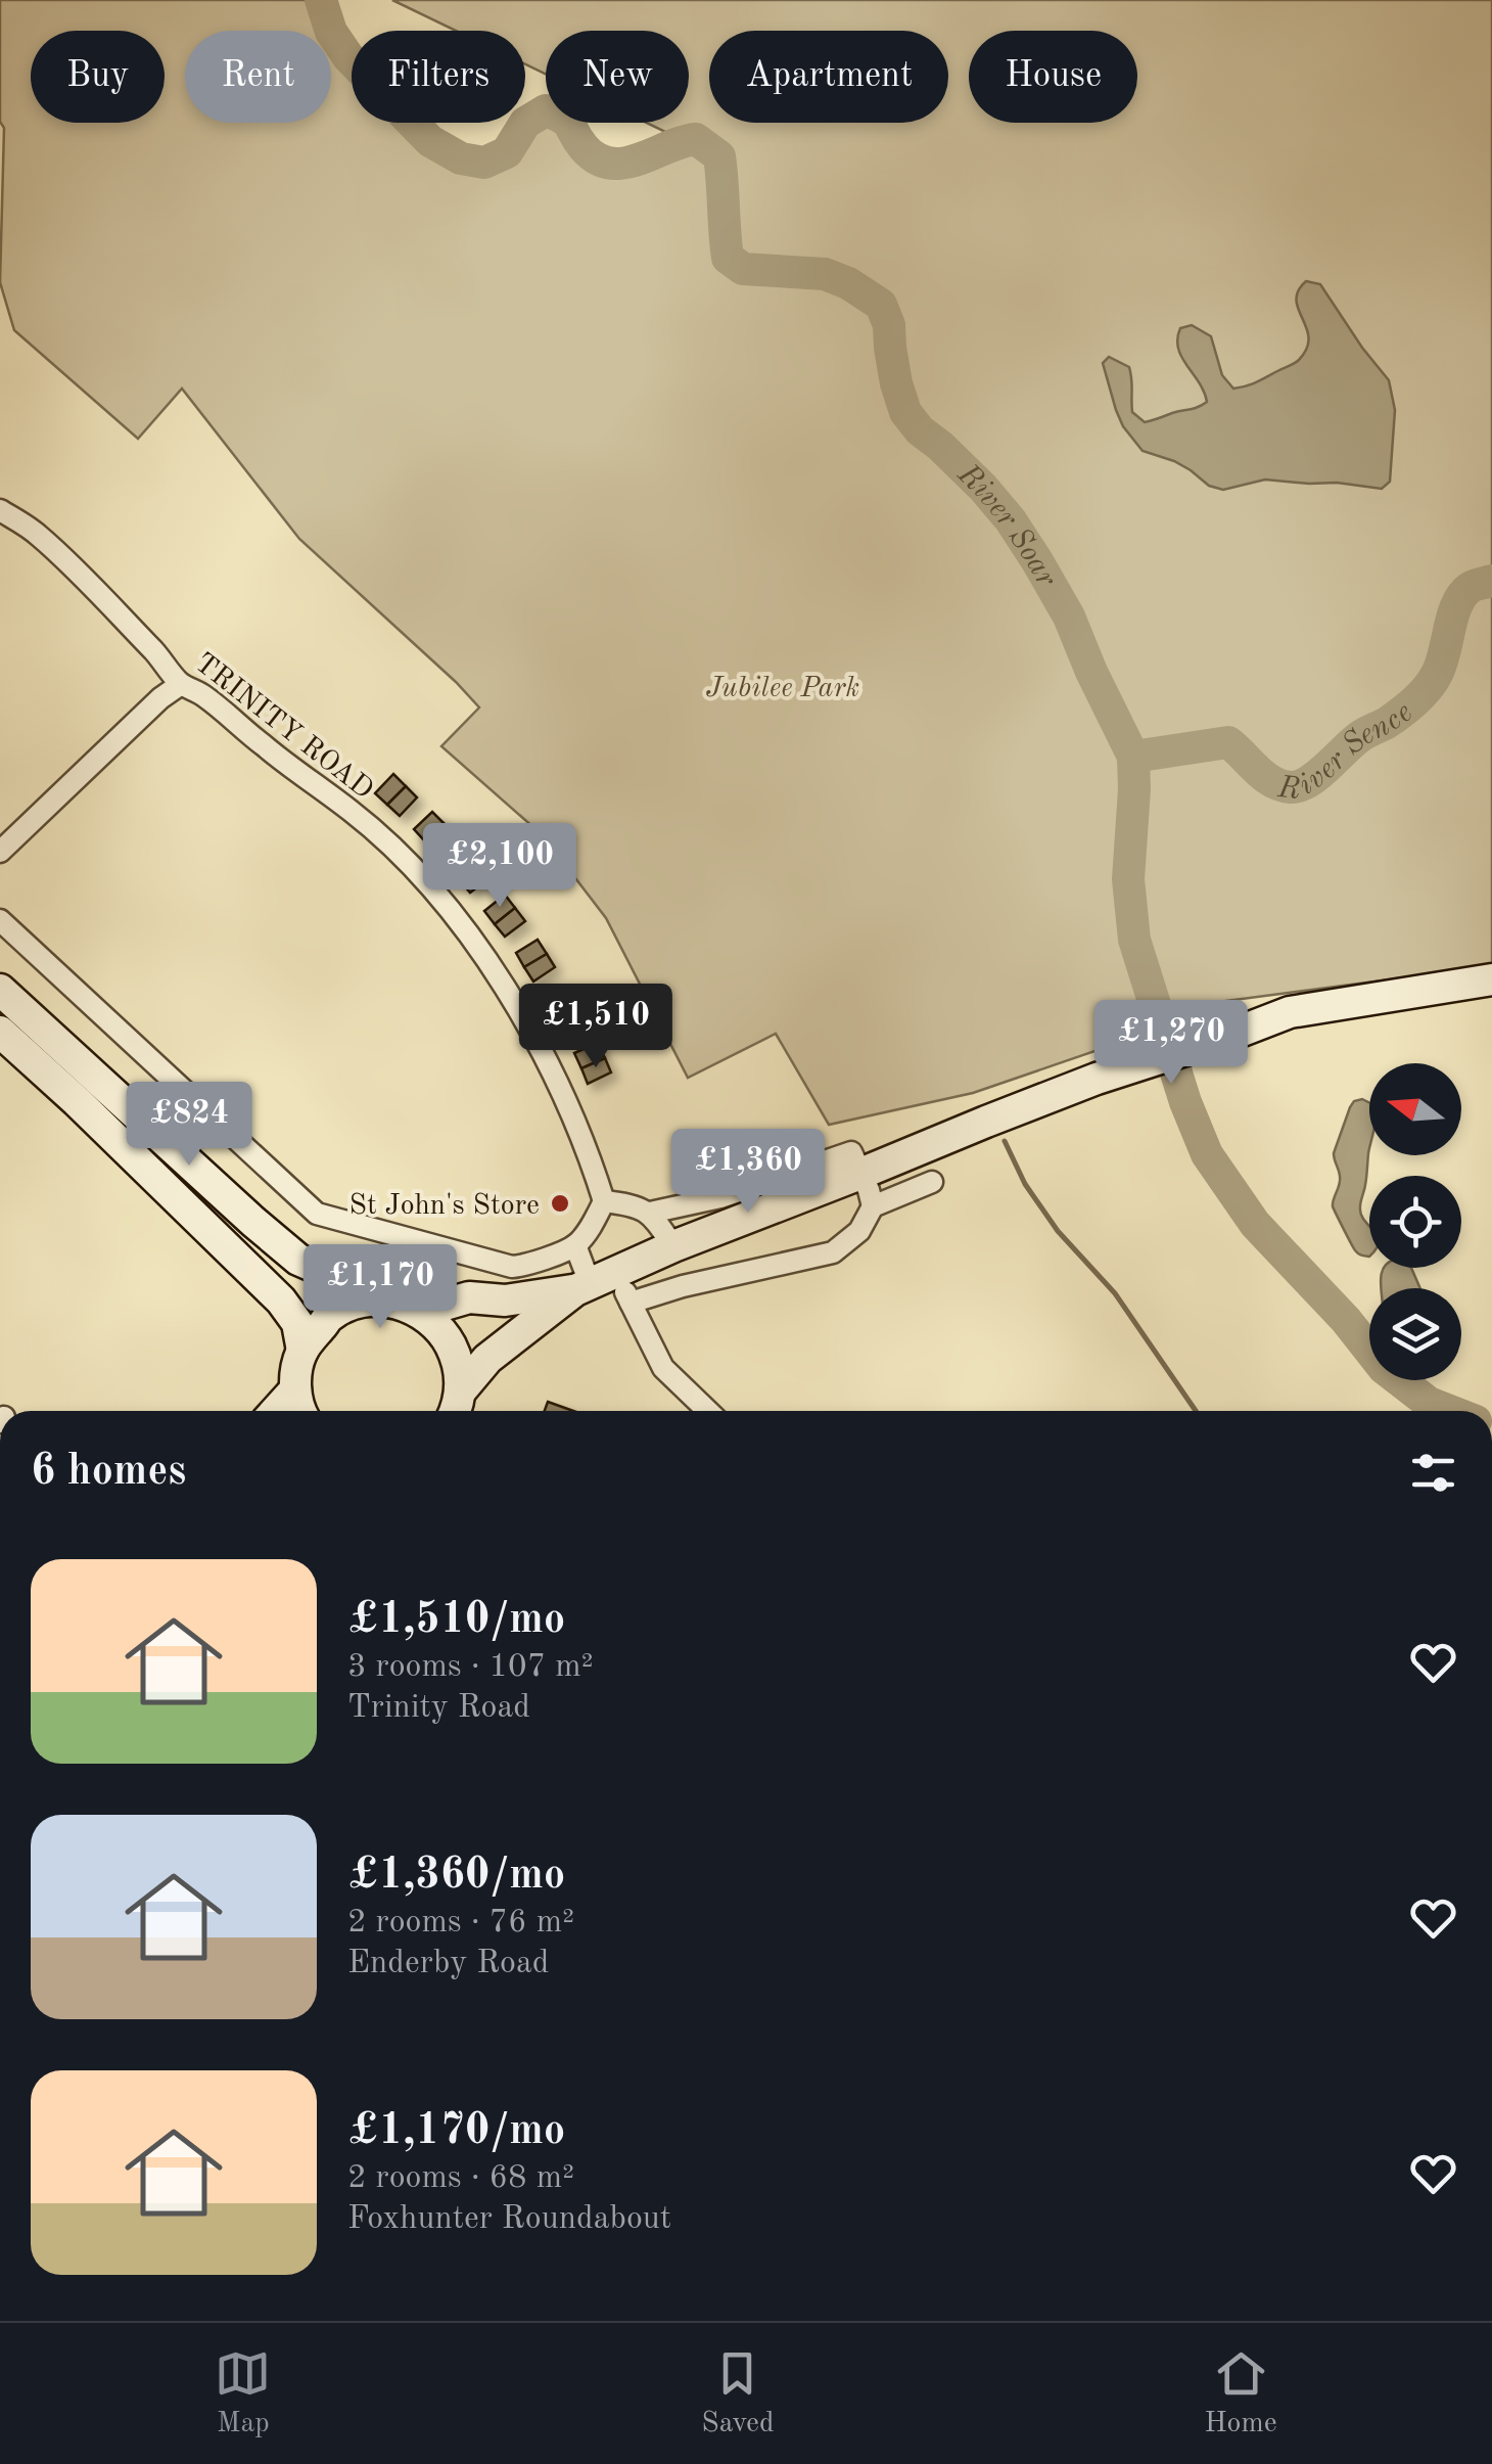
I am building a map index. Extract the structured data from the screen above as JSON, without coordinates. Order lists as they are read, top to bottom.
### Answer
{
  "streets": {
    "street": ["TRINITY ROAD"]
  },
  "water": ["River Soar", "River Sence"],
  "parks": ["Jubilee Park"],
  "places": ["St John's Store"],
  "north": "left",
  "page": {
    "chip": [
      "Buy",
      "Rent",
      "Filters",
      "New",
      "Apartment",
      "House"
    ],
    "price": [
      "£2,100",
      "£1,510",
      "£1,270",
      "£824",
      "£1,360",
      "£1,170"
    ],
    "heading": "6 homes",
    "list": [
      {
        "name": "£1,510/mo",
        "note": "3 rooms · 107 m² · Trinity Road"
      },
      {
        "name": "£1,360/mo",
        "note": "2 rooms · 76 m² · Enderby Road"
      },
      {
        "name": "£1,170/mo",
        "note": "2 rooms · 68 m² · Foxhunter Roundabout"
      }
    ],
    "tabs": ["Map", "Saved", "Home"]
  }
}
